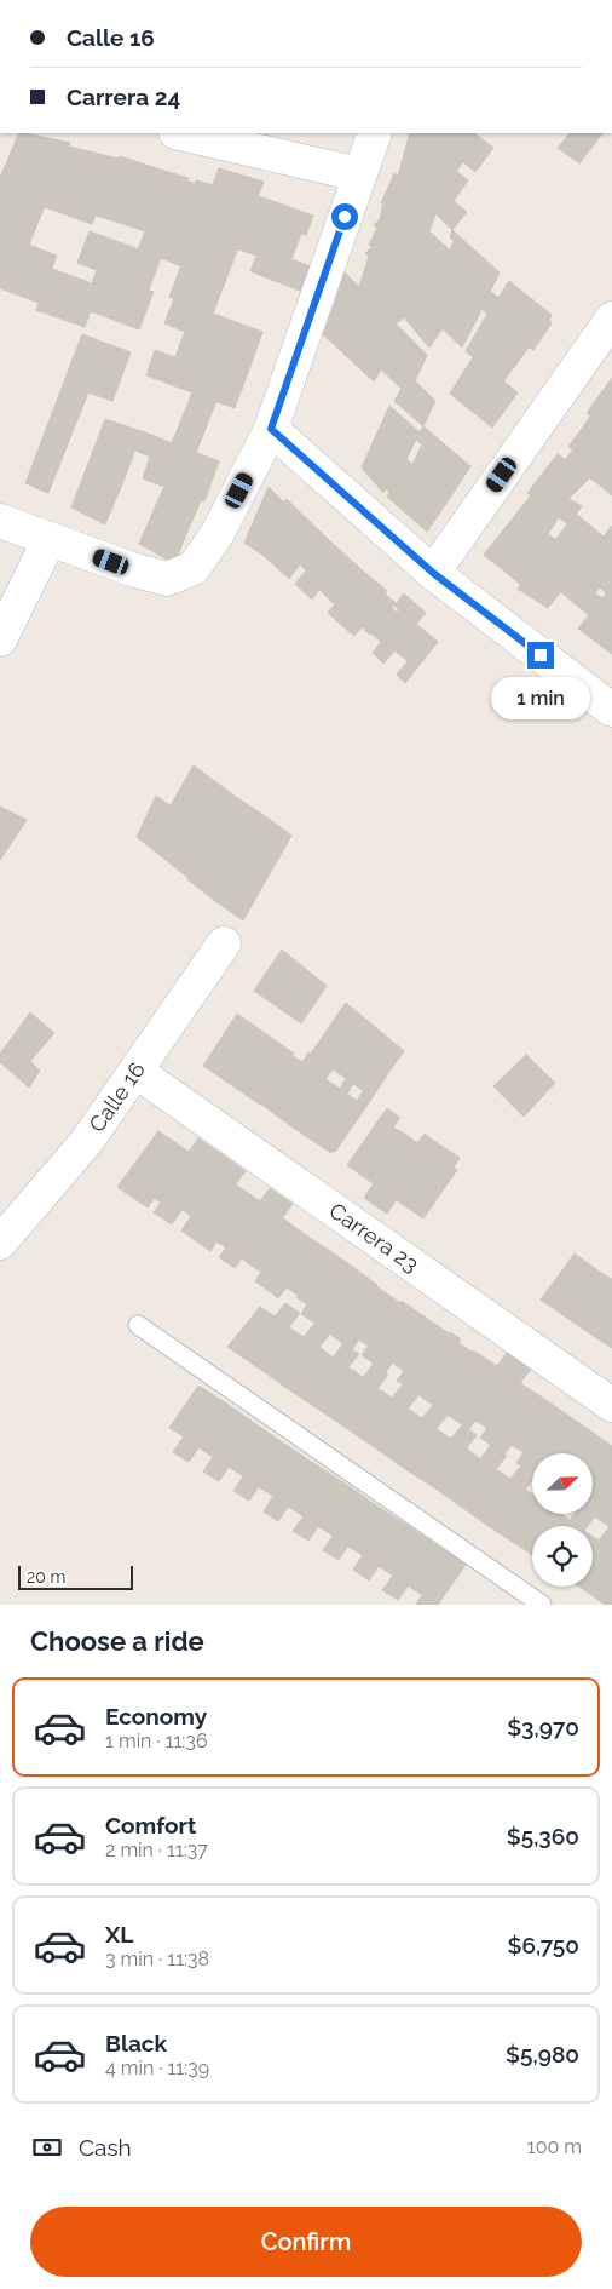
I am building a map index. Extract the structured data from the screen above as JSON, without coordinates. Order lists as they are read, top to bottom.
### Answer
{
  "streets": {
    "street": ["Calle 16", "Carrera 23"]
  },
  "crossings": [
    ["Calle 16", "Carrera 23"]
  ],
  "scale_bar": "20 m",
  "north": "top right",
  "page": {
    "banner": ["Calle 16", "Carrera 24"],
    "bubble": "1 min",
    "scale": "20 m",
    "heading": "Choose a ride",
    "list": [
      {
        "name": "Economy",
        "note": "1 min · 11:36",
        "value": "$3,970"
      },
      {
        "name": "Comfort",
        "note": "2 min · 11:37",
        "value": "$5,360"
      },
      {
        "name": "XL",
        "note": "3 min · 11:38",
        "value": "$6,750"
      },
      {
        "name": "Black",
        "note": "4 min · 11:39",
        "value": "$5,980"
      }
    ],
    "pay": ["Cash", "100 m"],
    "buttons": "Confirm"
  }
}
